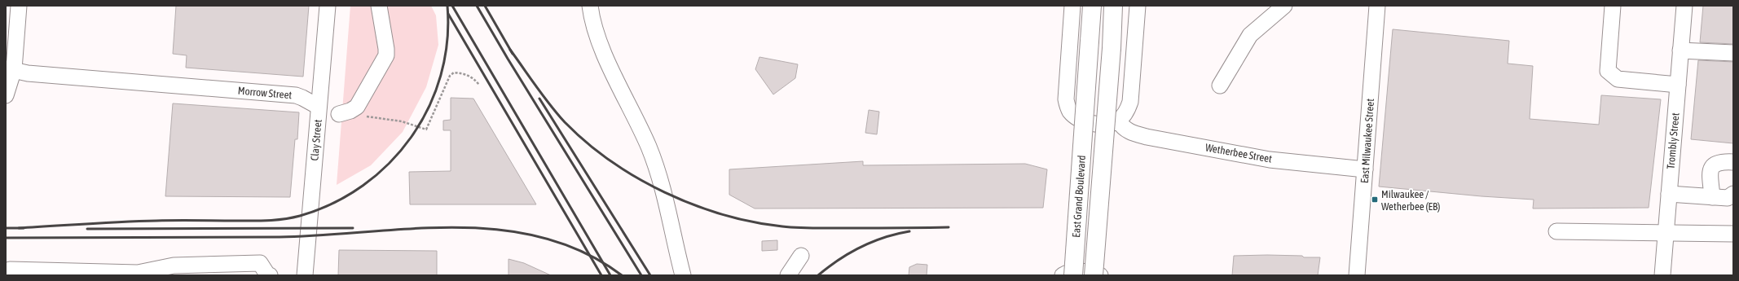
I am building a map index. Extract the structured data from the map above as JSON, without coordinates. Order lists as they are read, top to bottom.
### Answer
{
  "streets": {
    "main road": ["East Grand Boulevard"],
    "street": [
      "Morrow Street",
      "Clay Street",
      "East Milwaukee Street",
      "Trombly Street",
      "Wetherbee Street"
    ]
  },
  "crossings": [
    ["Morrow Street", "Clay Street"],
    ["East Milwaukee Street", "Wetherbee Street"]
  ],
  "places": {
    "transit": ["Milwaukee / Wetherbee (EB)"]
  }
}
